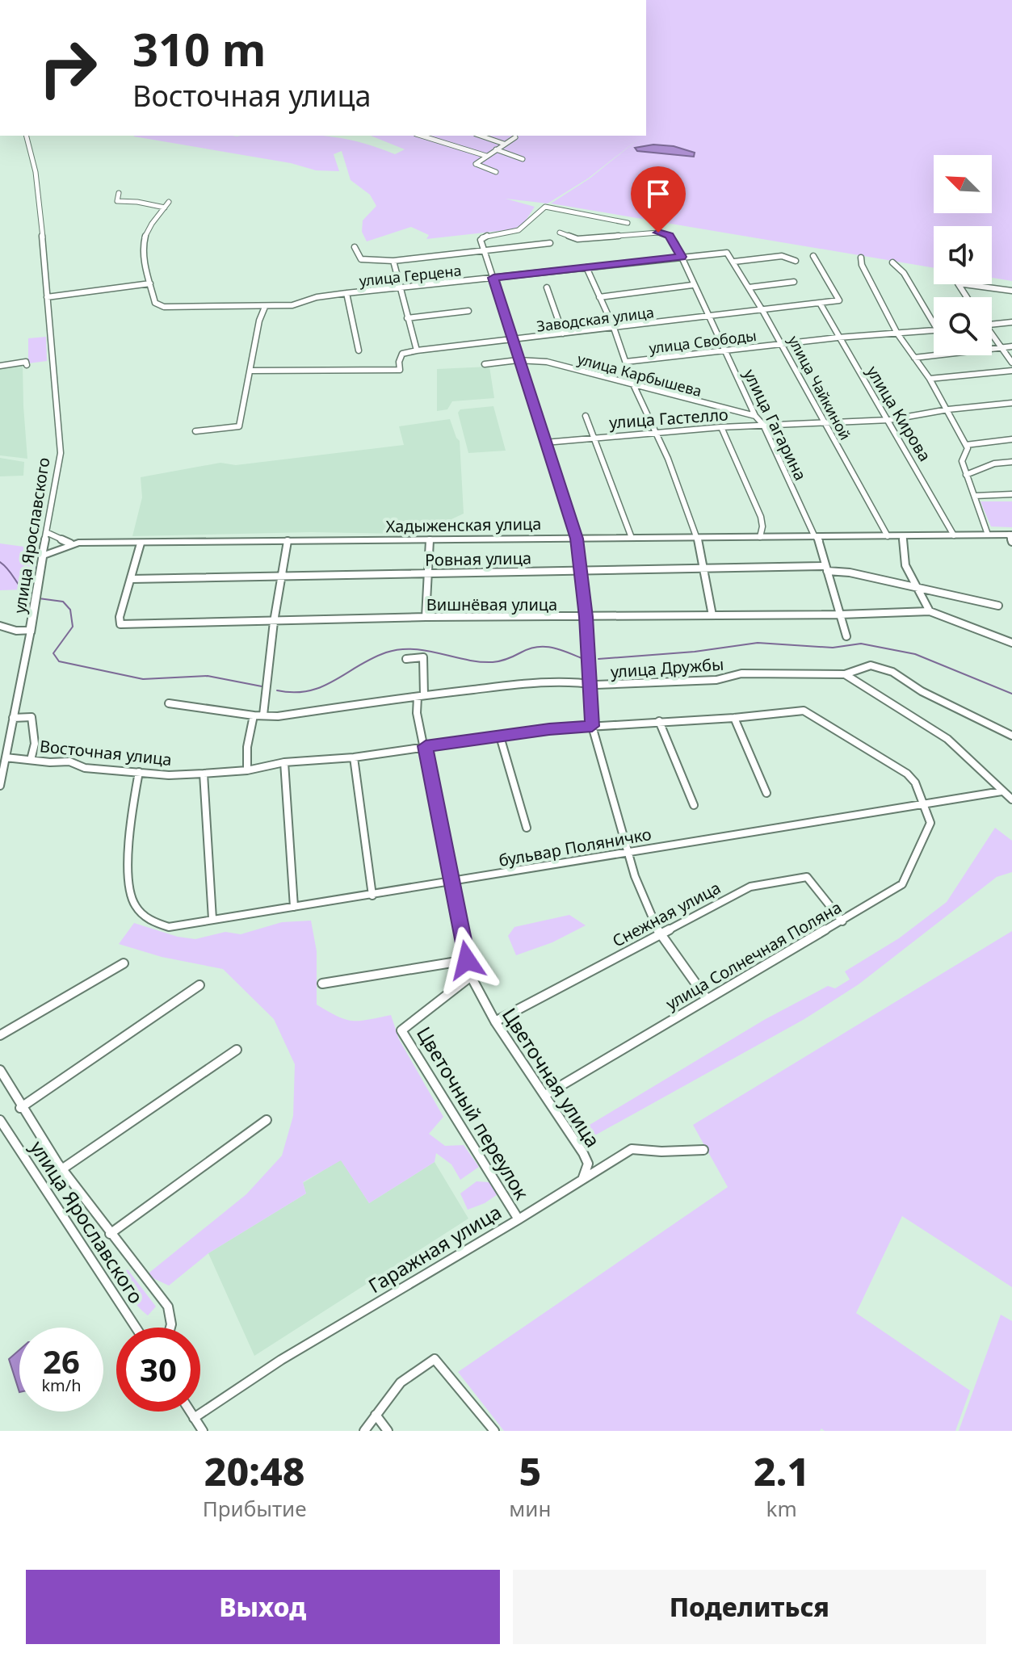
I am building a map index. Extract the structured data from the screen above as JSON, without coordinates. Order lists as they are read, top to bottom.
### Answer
{
  "streets": {
    "main road": ["Хадыженская улица", "улица Ярославского"],
    "street": [
      "улица Герцена",
      "Заводская улица",
      "улица Свободы",
      "улица Карбышева",
      "улица Чайкиной",
      "улица Кирова",
      "улица Гастелло",
      "улица Гагарина",
      "Ровная улица",
      "Вишнёвая улица",
      "улица Дружбы",
      "Восточная улица",
      "бульвар Поляничко",
      "Снежная улица",
      "улица Солнечная Поляна",
      "Цветочная улица",
      "Цветочный переулок",
      "Гаражная улица"
    ]
  },
  "crossings": [
    ["улица Герцена", "улица Чайкиной"],
    ["улица Герцена", "улица Гагарина"],
    ["Заводская улица", "улица Чайкиной"],
    ["Заводская улица", "улица Кирова"],
    ["Заводская улица", "улица Гагарина"],
    ["улица Свободы", "улица Чайкиной"],
    ["улица Свободы", "улица Кирова"],
    ["улица Свободы", "улица Гагарина"],
    ["улица Карбышева", "улица Гагарина"],
    ["улица Чайкиной", "улица Гастелло"],
    ["улица Чайкиной", "Хадыженская улица"],
    ["улица Кирова", "улица Гастелло"],
    ["улица Кирова", "Хадыженская улица"],
    ["улица Гастелло", "улица Гагарина"],
    ["улица Гагарина", "Хадыженская улица"],
    ["улица Гагарина", "Ровная улица"],
    ["улица Гагарина", "Вишнёвая улица"],
    ["Хадыженская улица", "улица Ярославского"],
    ["улица Ярославского", "Восточная улица"],
    ["Ровная улица", "Вишнёвая улица"],
    ["улица Дружбы", "Цветочная улица"],
    ["Восточная улица", "бульвар Поляничко"],
    ["Восточная улица", "улица Солнечная Поляна"],
    ["Восточная улица", "Цветочная улица"],
    ["бульвар Поляничко", "улица Солнечная Поляна"],
    ["бульвар Поляничко", "Цветочная улица"],
    ["Снежная улица", "улица Солнечная Поляна"],
    ["Снежная улица", "Цветочная улица"],
    ["улица Солнечная Поляна", "Цветочная улица"],
    ["Цветочная улица", "Цветочный переулок"],
    ["Цветочная улица", "Гаражная улица"],
    ["Цветочный переулок", "Гаражная улица"]
  ],
  "north": "top left",
  "page": {
    "turn": ["310 m", "Восточная улица"],
    "speed": "26 km/h",
    "limit": "30",
    "eta": [
      "20:48",
      "Прибытие",
      "5",
      "мин",
      "2.1",
      "km"
    ],
    "buttons": ["Выход", "Поделиться"]
  }
}
